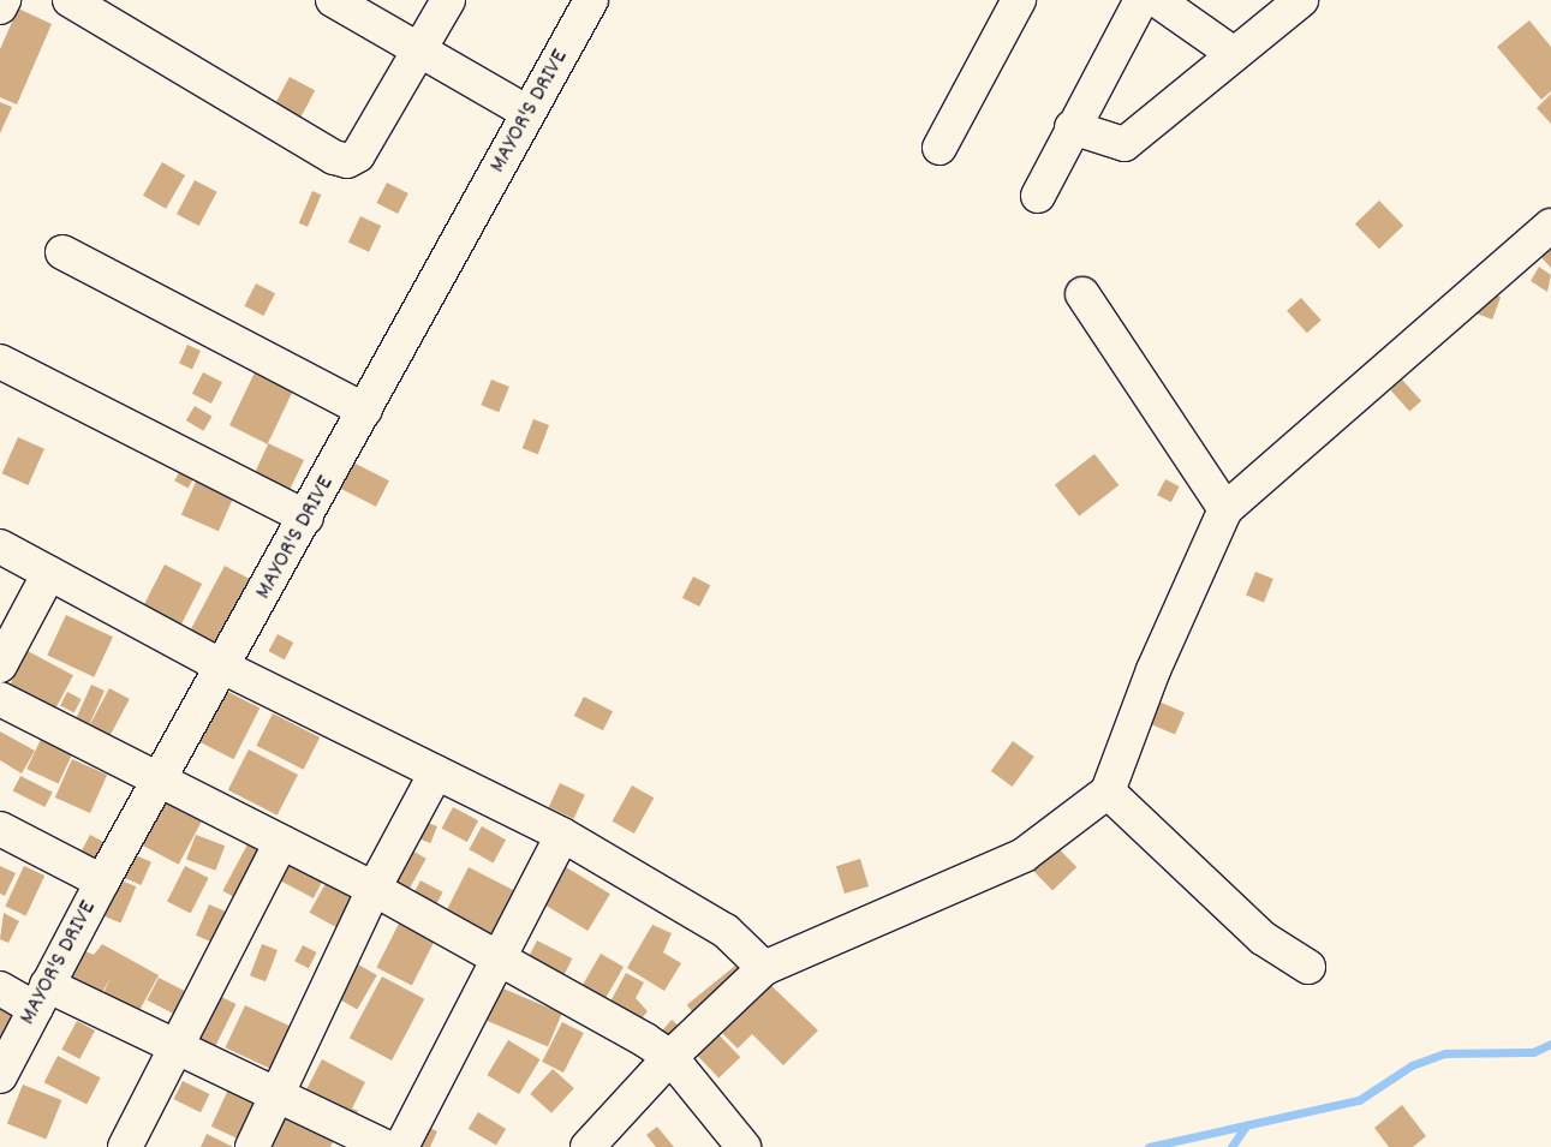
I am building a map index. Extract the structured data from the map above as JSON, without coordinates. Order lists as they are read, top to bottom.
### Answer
{
  "streets": {
    "street": ["MAYOR'S DRIVE"]
  }
}
